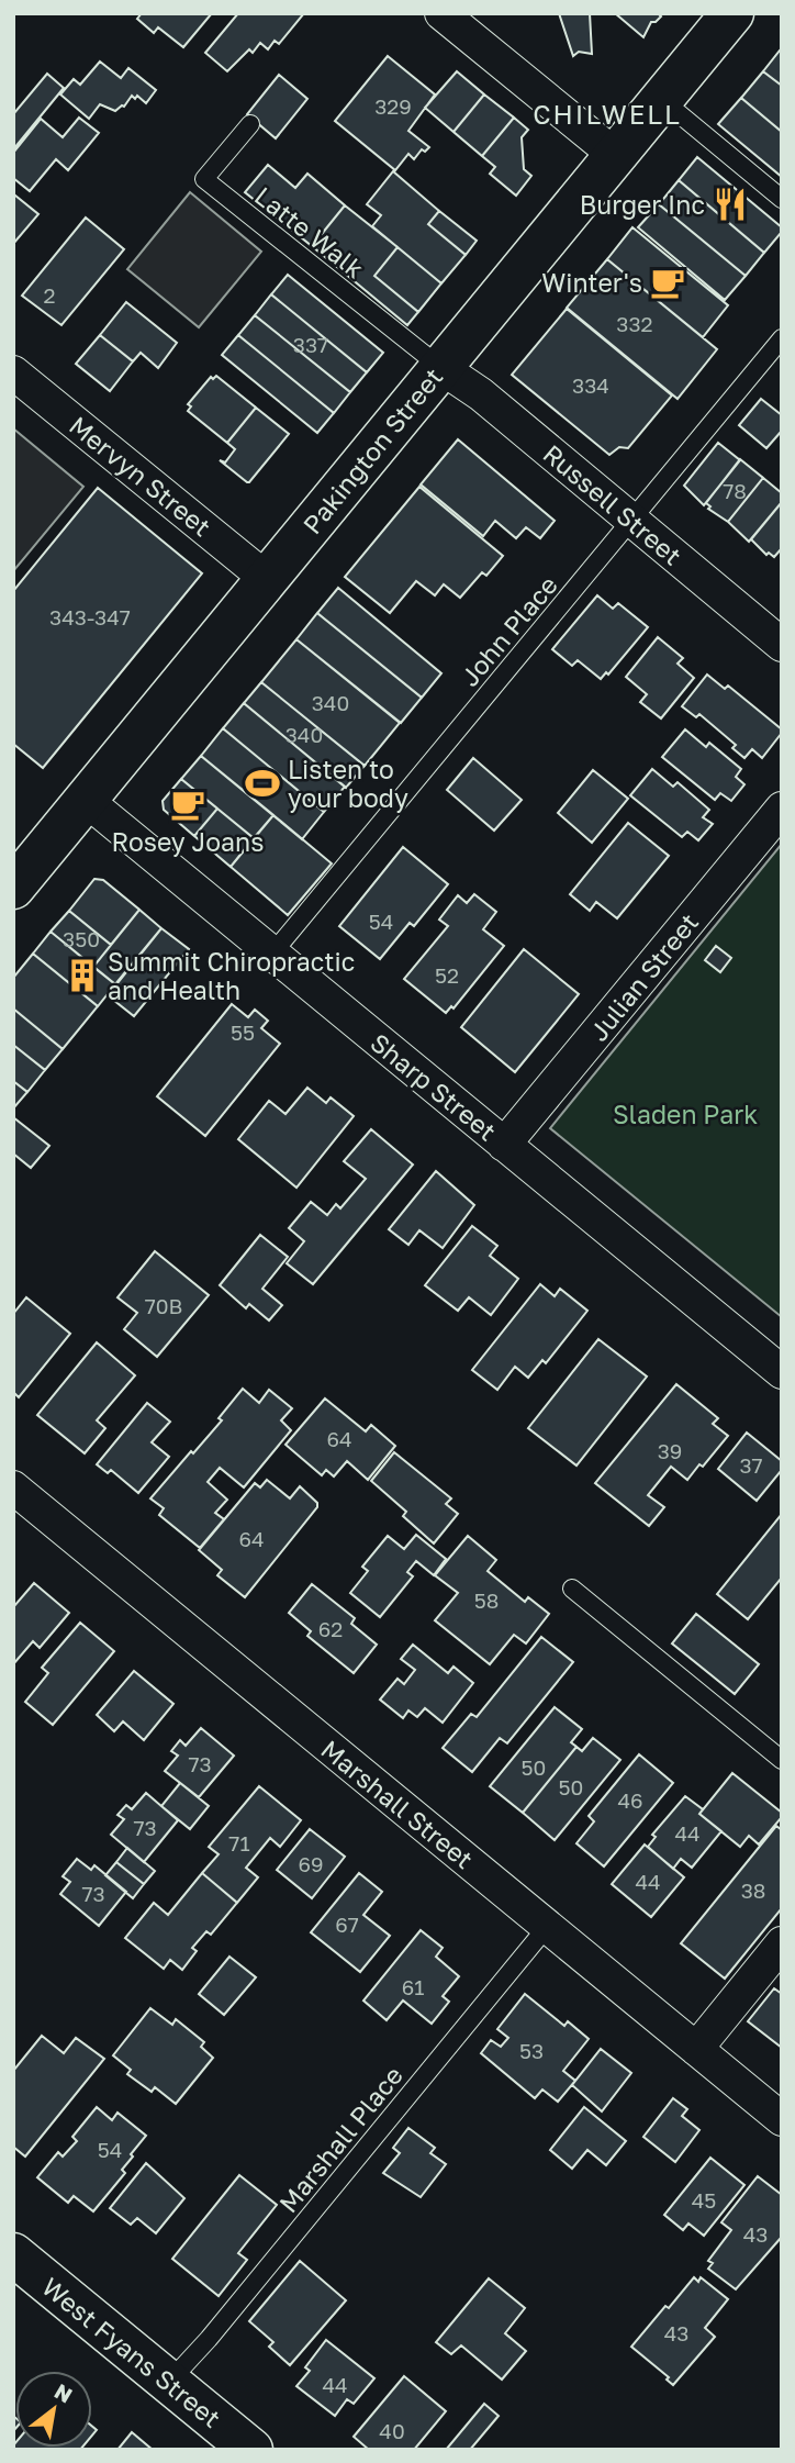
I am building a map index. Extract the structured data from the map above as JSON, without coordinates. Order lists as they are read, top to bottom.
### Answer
{
  "streets": {
    "street": [
      "Pakington Street",
      "Mervyn Street",
      "Russell Street",
      "Julian Street",
      "Sharp Street",
      "Marshall Street",
      "West Fyans Street"
    ],
    "lane": ["Latte Walk", "John Place", "Marshall Place"]
  },
  "crossings": [
    ["Latte Walk", "Pakington Street"],
    ["Latte Walk", "Russell Street"],
    ["Pakington Street", "Mervyn Street"],
    ["Pakington Street", "Russell Street"],
    ["Pakington Street", "Sharp Street"],
    ["Russell Street", "John Place"],
    ["John Place", "Sharp Street"],
    ["Julian Street", "Sharp Street"],
    ["Marshall Street", "Marshall Place"],
    ["Marshall Place", "West Fyans Street"]
  ],
  "districts": ["CHILWELL"],
  "parks": ["Sladen Park"],
  "places": {
    "restaurant": ["Burger Inc"],
    "cafe": ["Winter's", "Rosey Joans"],
    "sports": ["Listen to your body"],
    "building": ["Summit Chiropractic and Health"]
  },
  "house_numbers": [
    "329",
    "2",
    "332",
    "337",
    "334",
    "78",
    "343-347",
    "340",
    "340",
    "54",
    "350",
    "52",
    "55",
    "70B",
    "64",
    "39",
    "37",
    "64",
    "58",
    "62",
    "73",
    "50",
    "50",
    "46",
    "73",
    "44",
    "71",
    "69",
    "44",
    "38",
    "73",
    "67",
    "61",
    "53",
    "54",
    "45",
    "43",
    "43",
    "44",
    "40"
  ],
  "north": "top right"
}
